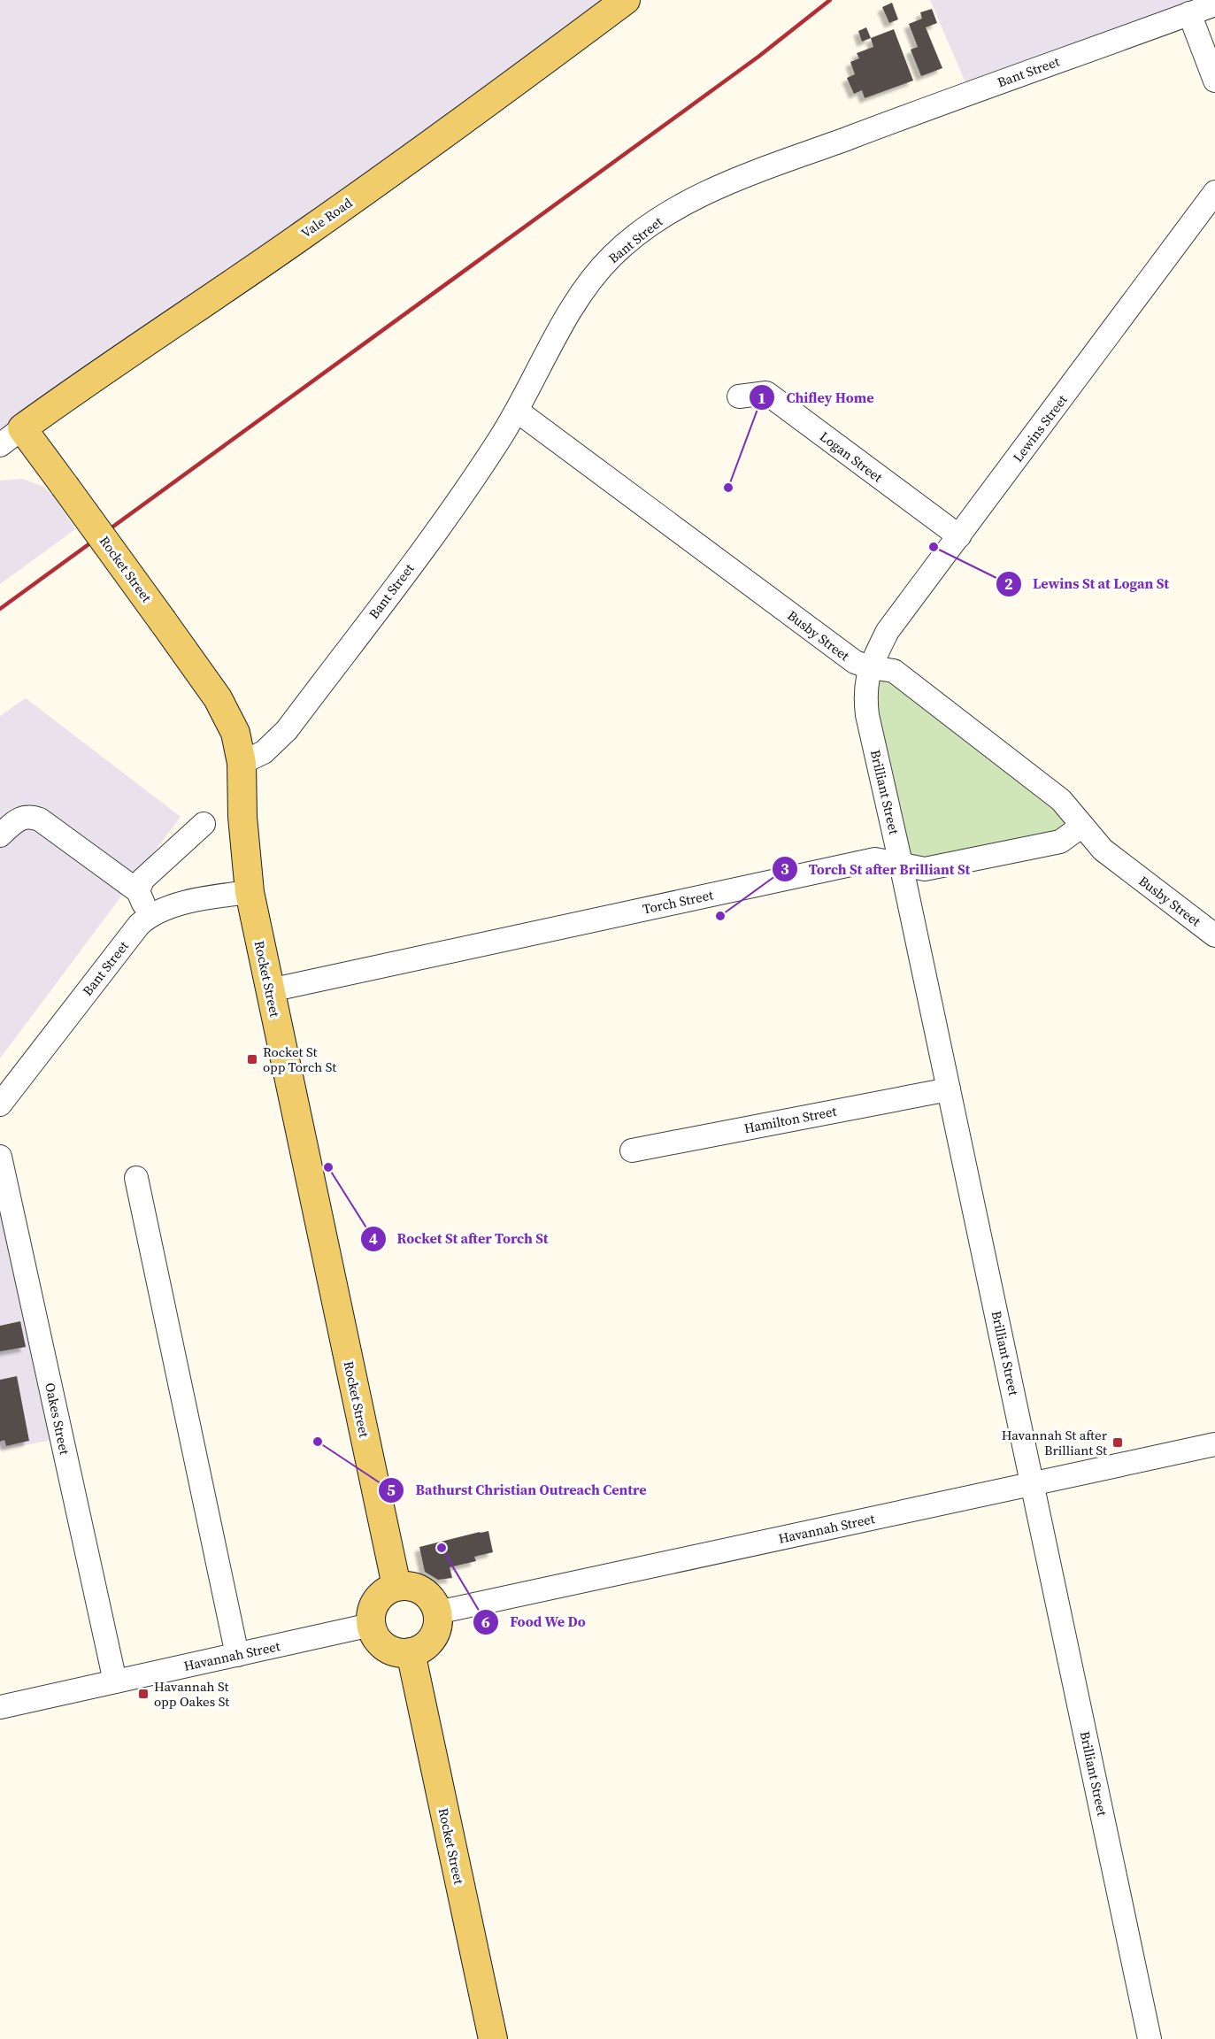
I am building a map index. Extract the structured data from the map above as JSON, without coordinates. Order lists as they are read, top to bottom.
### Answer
{
  "streets": {
    "main road": ["Vale Road", "Rocket Street"],
    "street": [
      "Bant Street",
      "Lewins Street",
      "Logan Street",
      "Busby Street",
      "Brilliant Street",
      "Torch Street",
      "Hamilton Street",
      "Oakes Street",
      "Havannah Street"
    ]
  },
  "crossings": [
    ["Bant Street", "Rocket Street"],
    ["Bant Street", "Busby Street"],
    ["Vale Road", "Rocket Street"],
    ["Lewins Street", "Logan Street"],
    ["Lewins Street", "Busby Street"],
    ["Lewins Street", "Brilliant Street"],
    ["Rocket Street", "Torch Street"],
    ["Rocket Street", "Havannah Street"],
    ["Busby Street", "Brilliant Street"],
    ["Busby Street", "Torch Street"],
    ["Brilliant Street", "Torch Street"],
    ["Brilliant Street", "Hamilton Street"],
    ["Brilliant Street", "Havannah Street"],
    ["Oakes Street", "Havannah Street"]
  ],
  "places": {
    "other": [
      "Chifley Home",
      "Lewins St at Logan St",
      "Torch St after Brilliant St",
      "Rocket St after Torch St",
      "Bathurst Christian Outreach Centre",
      "Food We Do"
    ],
    "transit": ["Rocket St opp Torch St", "Havannah St after Brilliant St", "Havannah St opp Oakes St"]
  }
}
